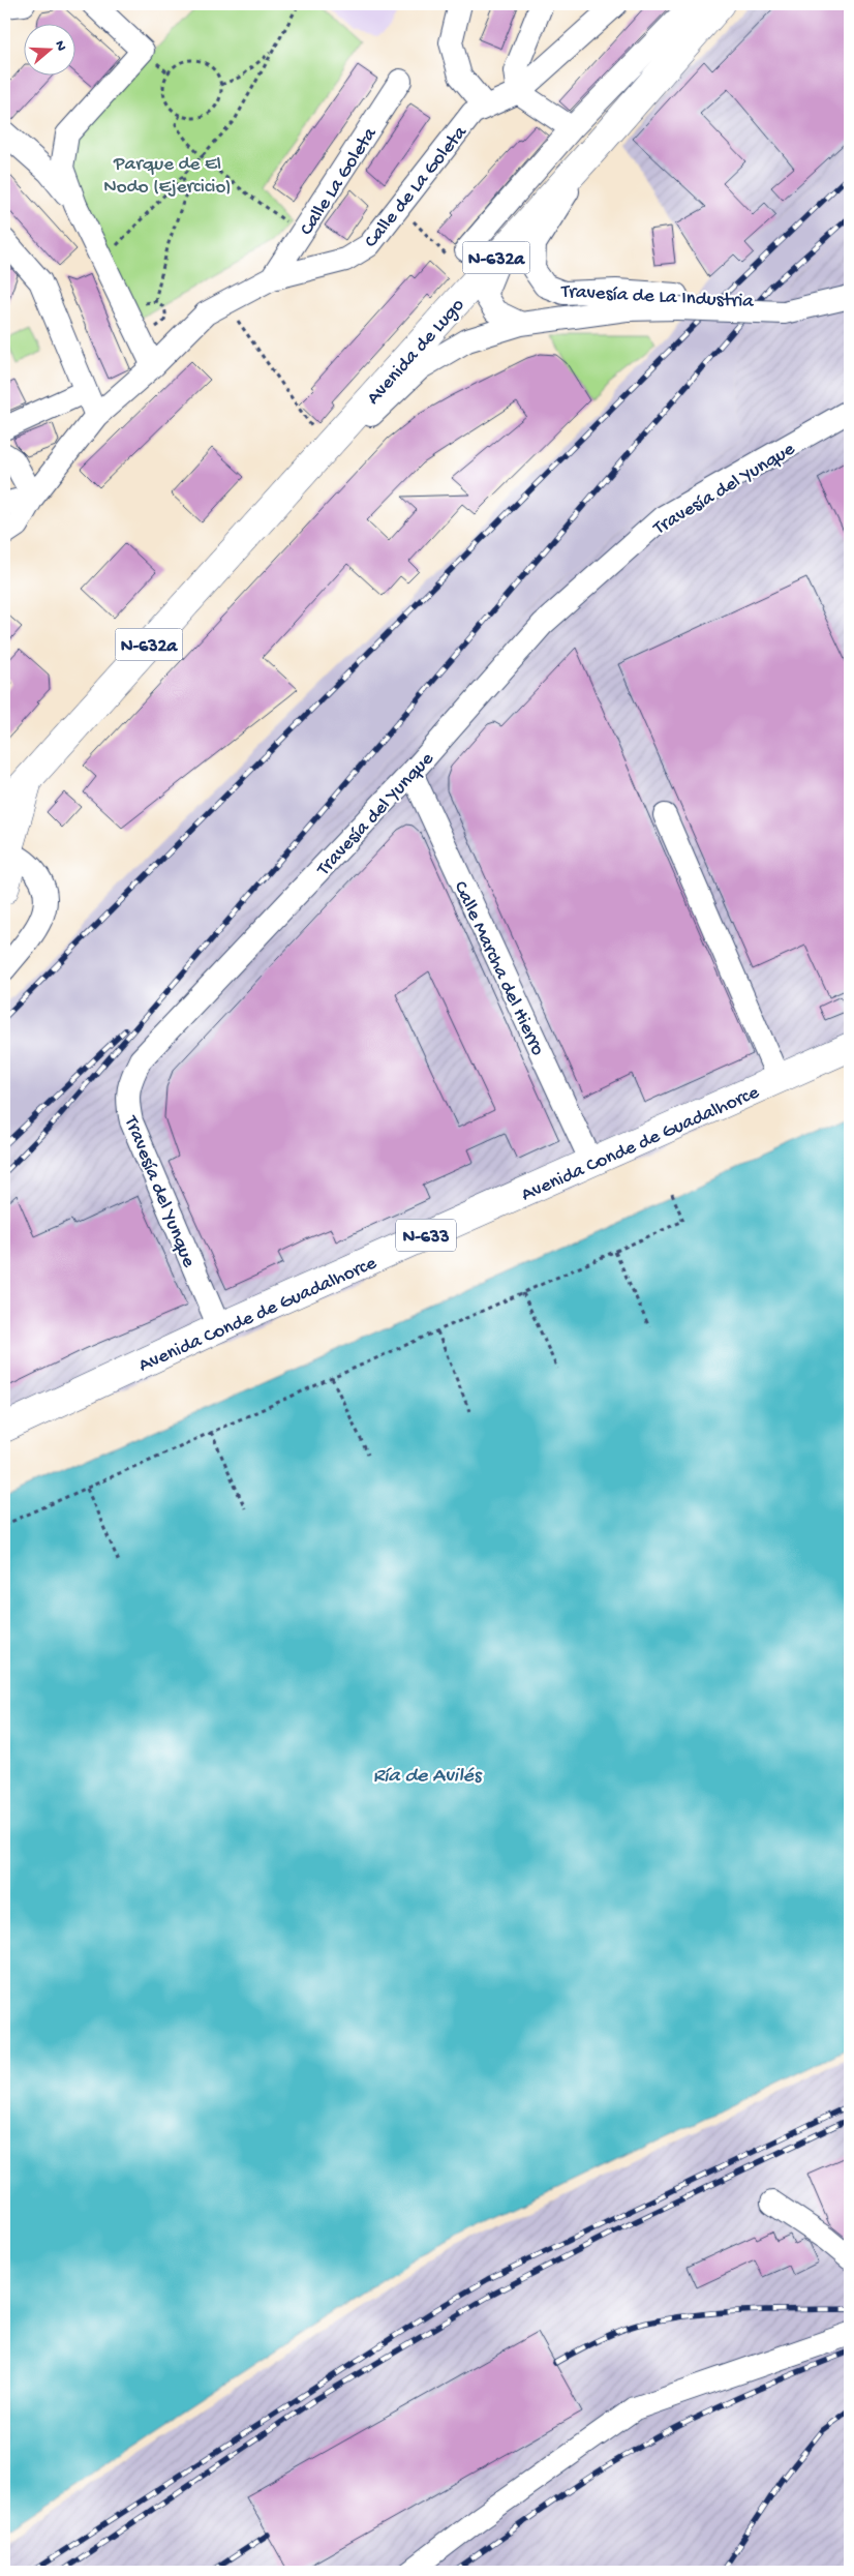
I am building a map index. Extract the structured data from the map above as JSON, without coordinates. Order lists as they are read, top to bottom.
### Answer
{
  "streets": {
    "main road": [
      "N-632a",
      "Avenida de Lugo",
      "Avenida Conde de Guadalhorce",
      "N-633"
    ],
    "street": [
      "Calle La Goleta",
      "Calle de La Goleta",
      "Travesía de La Industria",
      "Travesía del Yunque",
      "Calle Marcha del Hierro"
    ]
  },
  "crossings": [
    ["Calle La Goleta", "Calle de La Goleta"],
    ["N-632a", "Travesía de La Industria"],
    ["N-632a", "Avenida de Lugo"],
    ["Travesía de La Industria", "Avenida de Lugo"],
    ["Travesía del Yunque", "Calle Marcha del Hierro"],
    ["Travesía del Yunque", "Avenida Conde de Guadalhorce"],
    ["Calle Marcha del Hierro", "Avenida Conde de Guadalhorce"]
  ],
  "water": ["Ría de Avilés"],
  "parks": ["Parque de El Nodo (Ejercicio)"],
  "north": "right"
}
